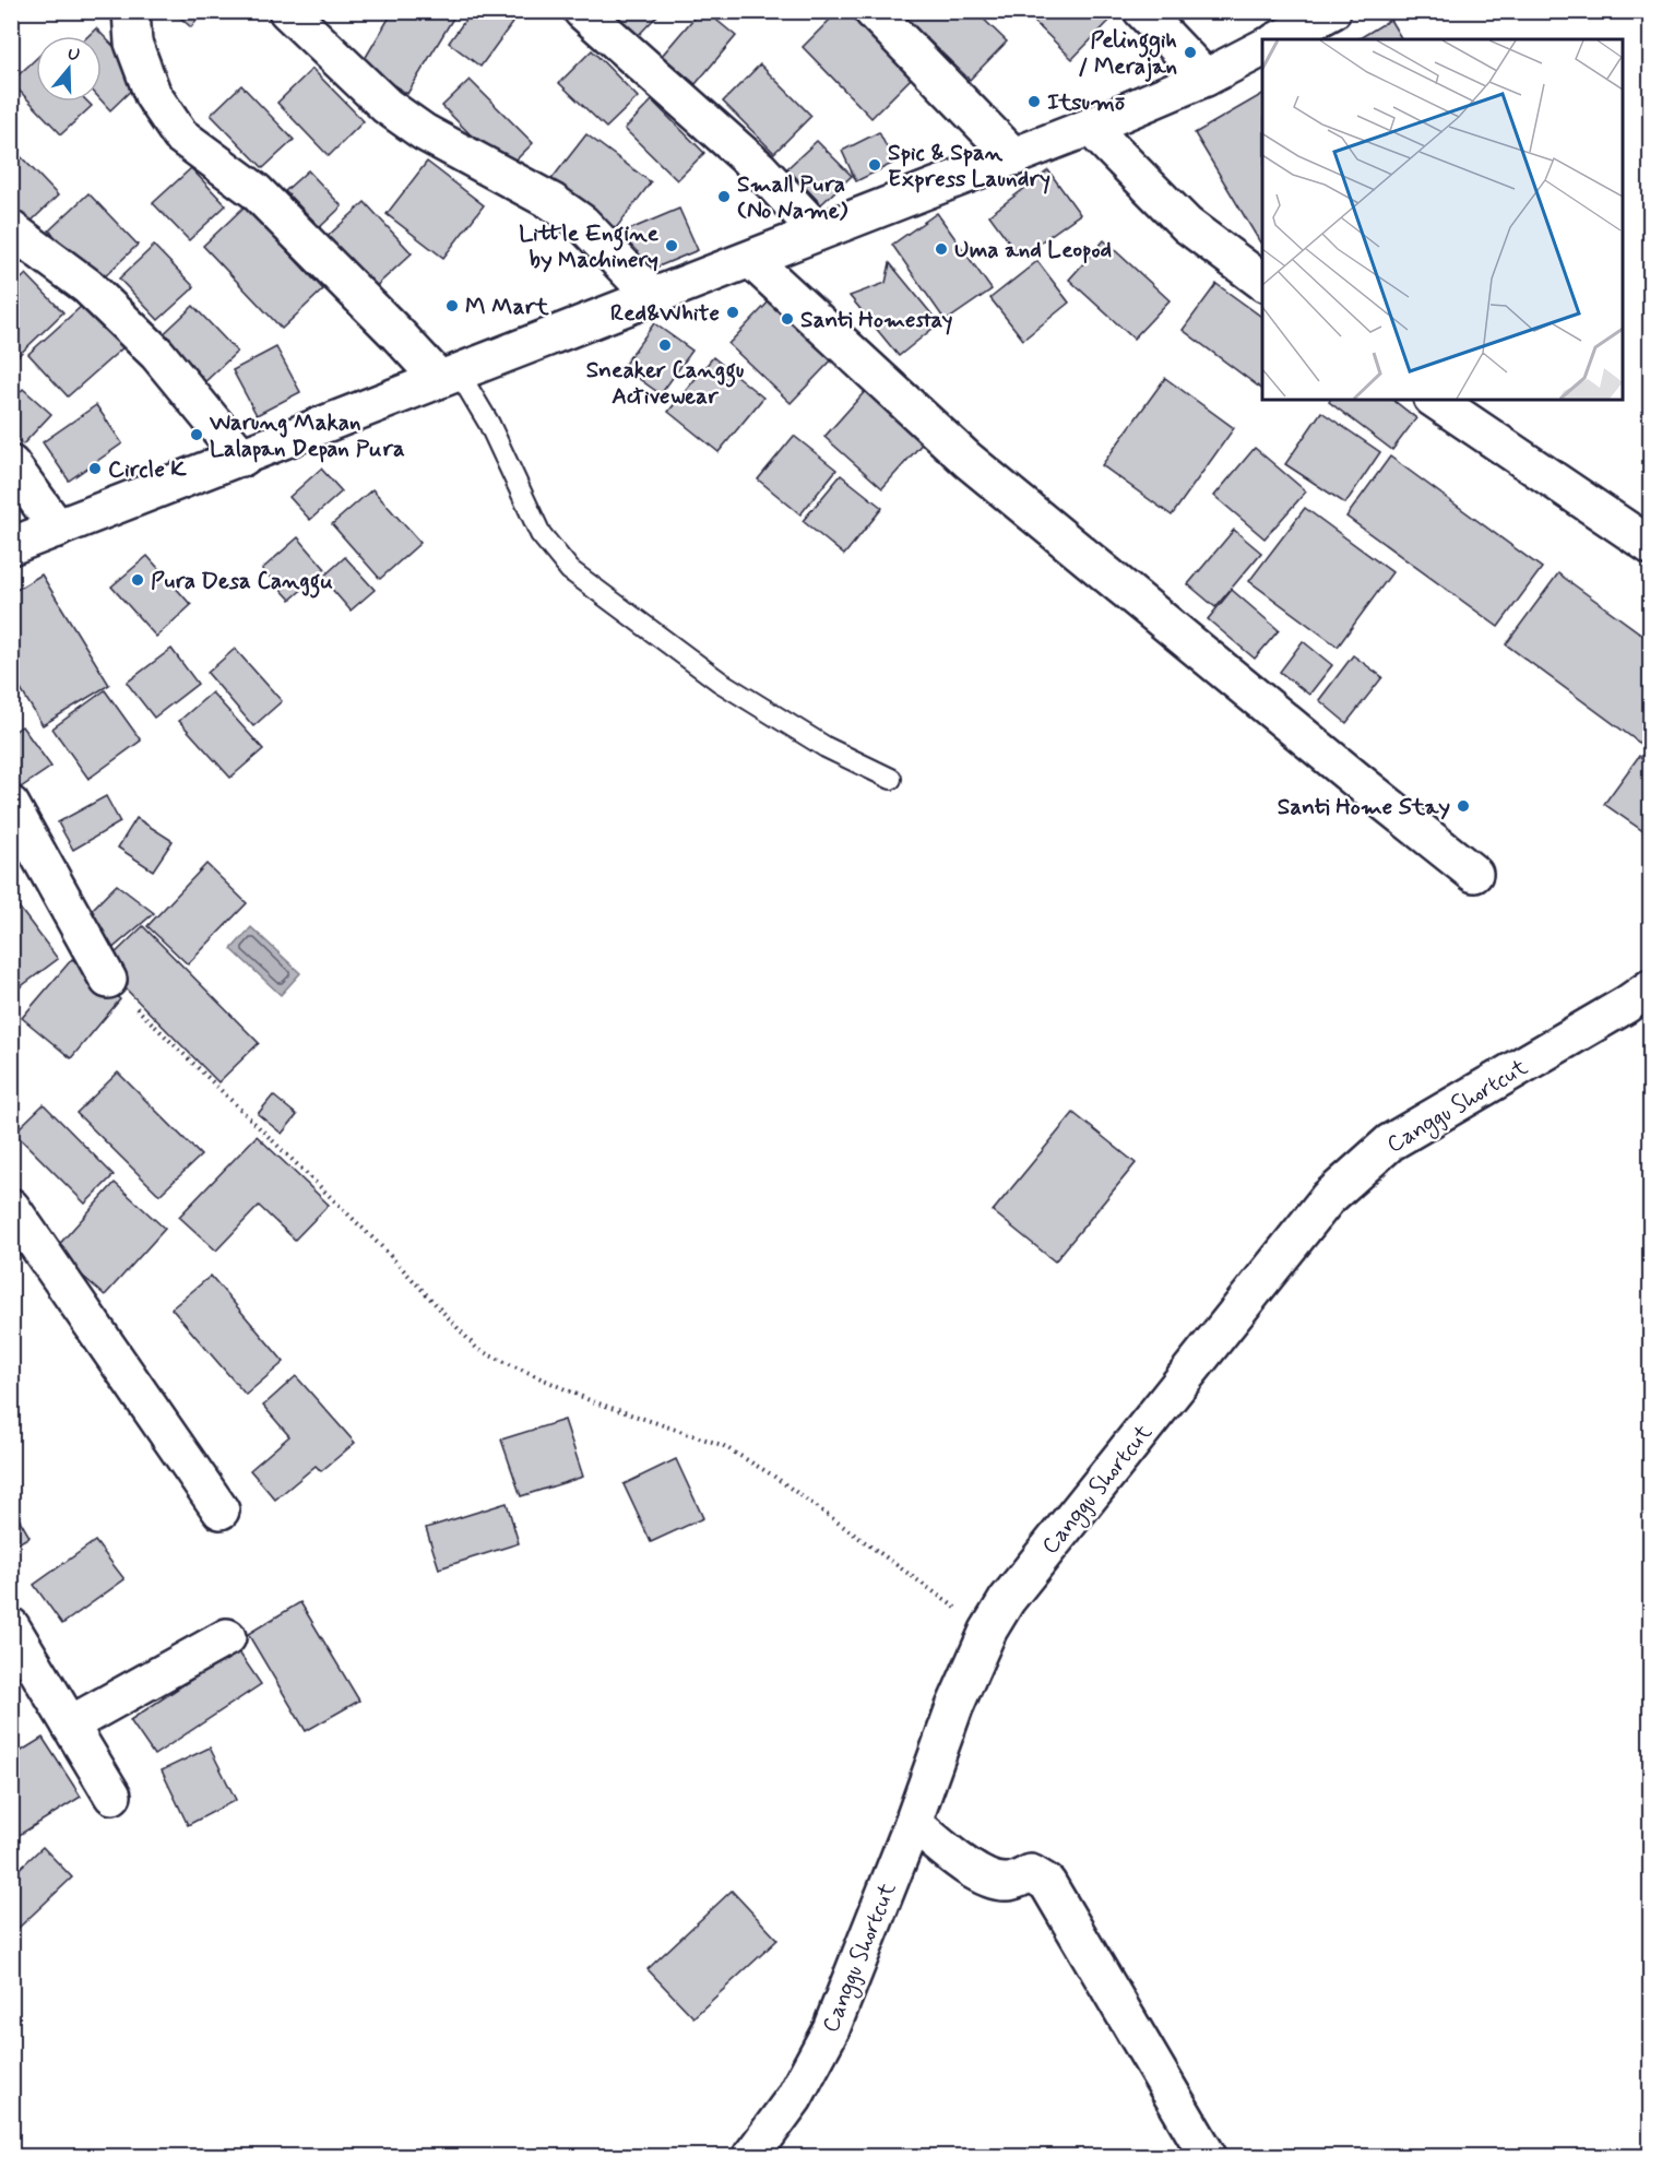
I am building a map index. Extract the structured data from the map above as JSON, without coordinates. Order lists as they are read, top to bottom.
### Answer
{
  "streets": {
    "street": ["Canggu Shortcut"]
  },
  "places": [
    "Pelinggih / Merajan",
    "Itsumō",
    "Spic & Span Express Laundry",
    "Small Pura (No Name)",
    "Little Engine by Machinery",
    "Uma and Leopod",
    "M Mart",
    "Red&White",
    "Santi Homestay",
    "Sneaker Canggu Activewear",
    "Warung Makan Lalapan Depan Pura",
    "Circle K",
    "Pura Desa Canggu",
    "Santi Home Stay"
  ],
  "north": "top"
}
